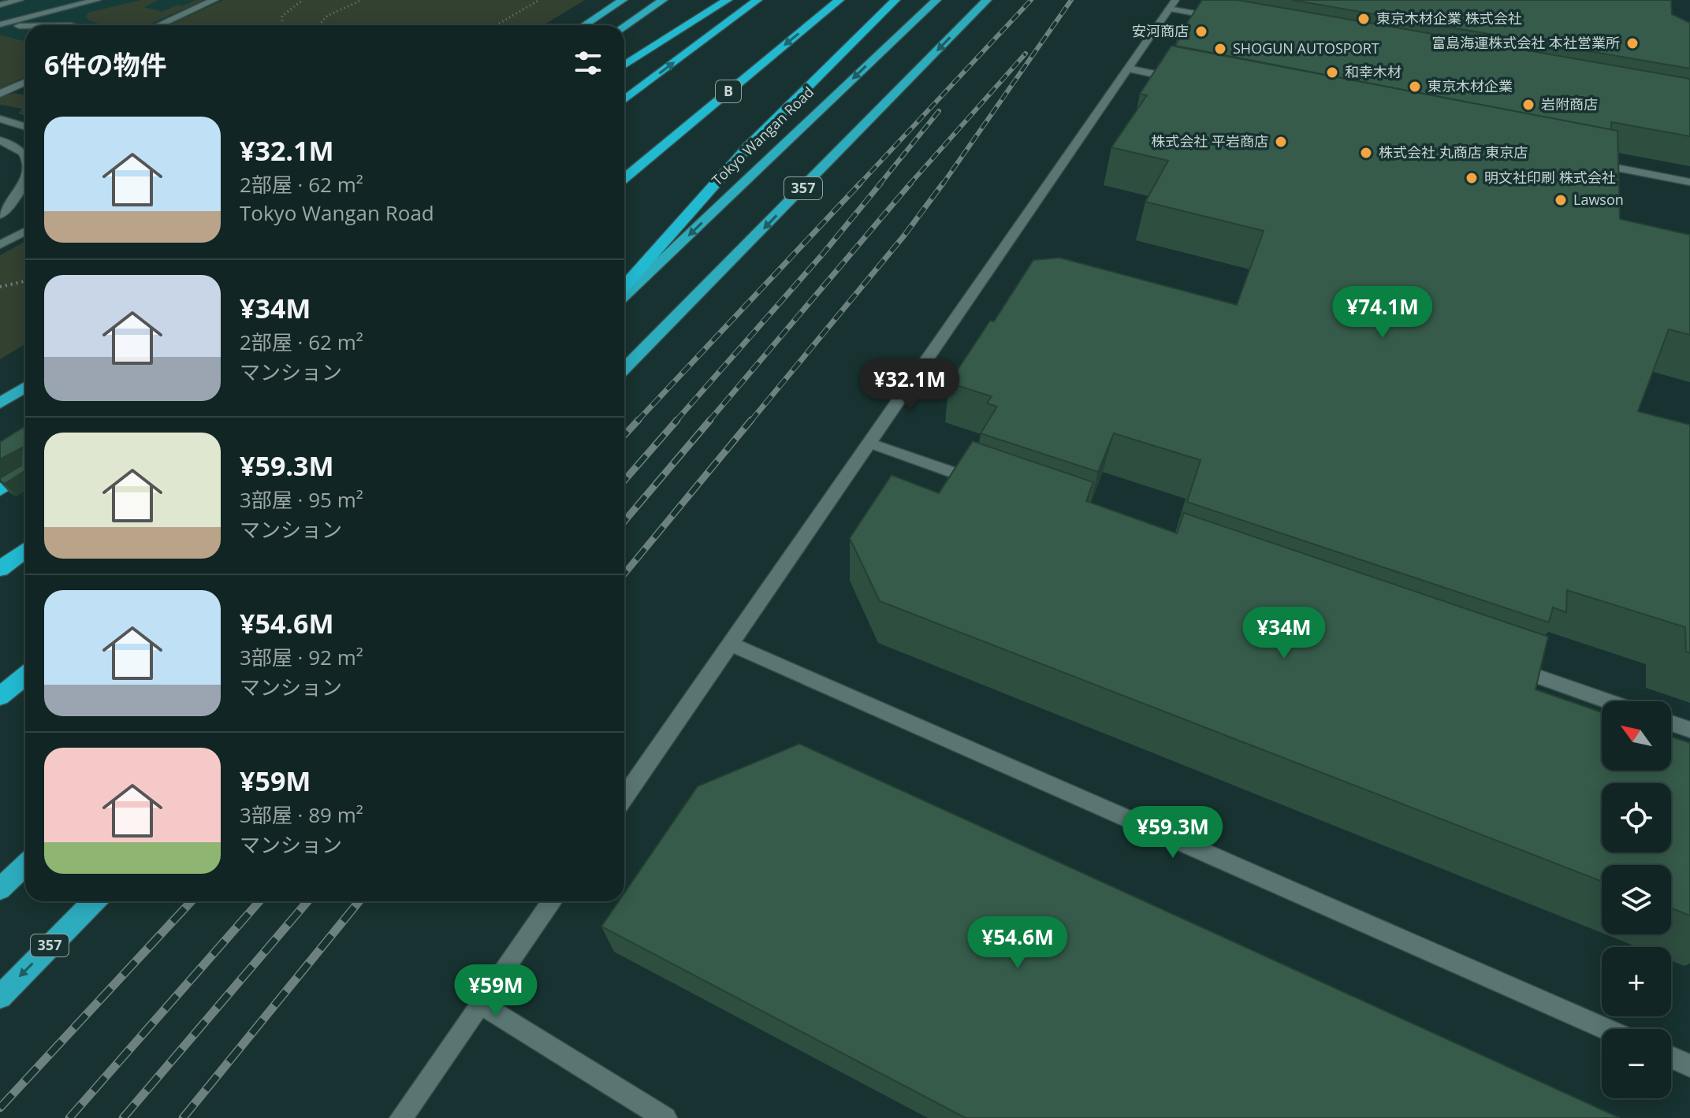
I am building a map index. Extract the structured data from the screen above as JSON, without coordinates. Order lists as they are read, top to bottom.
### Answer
{
  "streets": {
    "highway": ["B", "Tokyo Wangan Road", "357"]
  },
  "places": [
    "東京木材企業 株式会社",
    "安河商店",
    "富島海運株式会社 本社営業所",
    "SHOGUN AUTOSPORT",
    "和幸木材",
    "東京木材企業",
    "岩附商店",
    "株式会社 平岩商店",
    "株式会社 丸商店 東京店",
    "明文社印刷 株式会社",
    "Lawson"
  ],
  "north": "top left",
  "page": {
    "heading": "6件の物件",
    "list": [
      {
        "name": "¥32.1M",
        "note": "2部屋 · 62 m² · Tokyo Wangan Road"
      },
      {
        "name": "¥34M",
        "note": "2部屋 · 62 m² · マンション"
      },
      {
        "name": "¥59.3M",
        "note": "3部屋 · 95 m² · マンション"
      },
      {
        "name": "¥54.6M",
        "note": "3部屋 · 92 m² · マンション"
      },
      {
        "name": "¥59M",
        "note": "3部屋 · 89 m² · マンション"
      }
    ],
    "price": [
      "¥74.1M",
      "¥32.1M",
      "¥34M",
      "¥59.3M",
      "¥54.6M",
      "¥59M"
    ],
    "map_buttons": ["+", "−"]
  }
}
